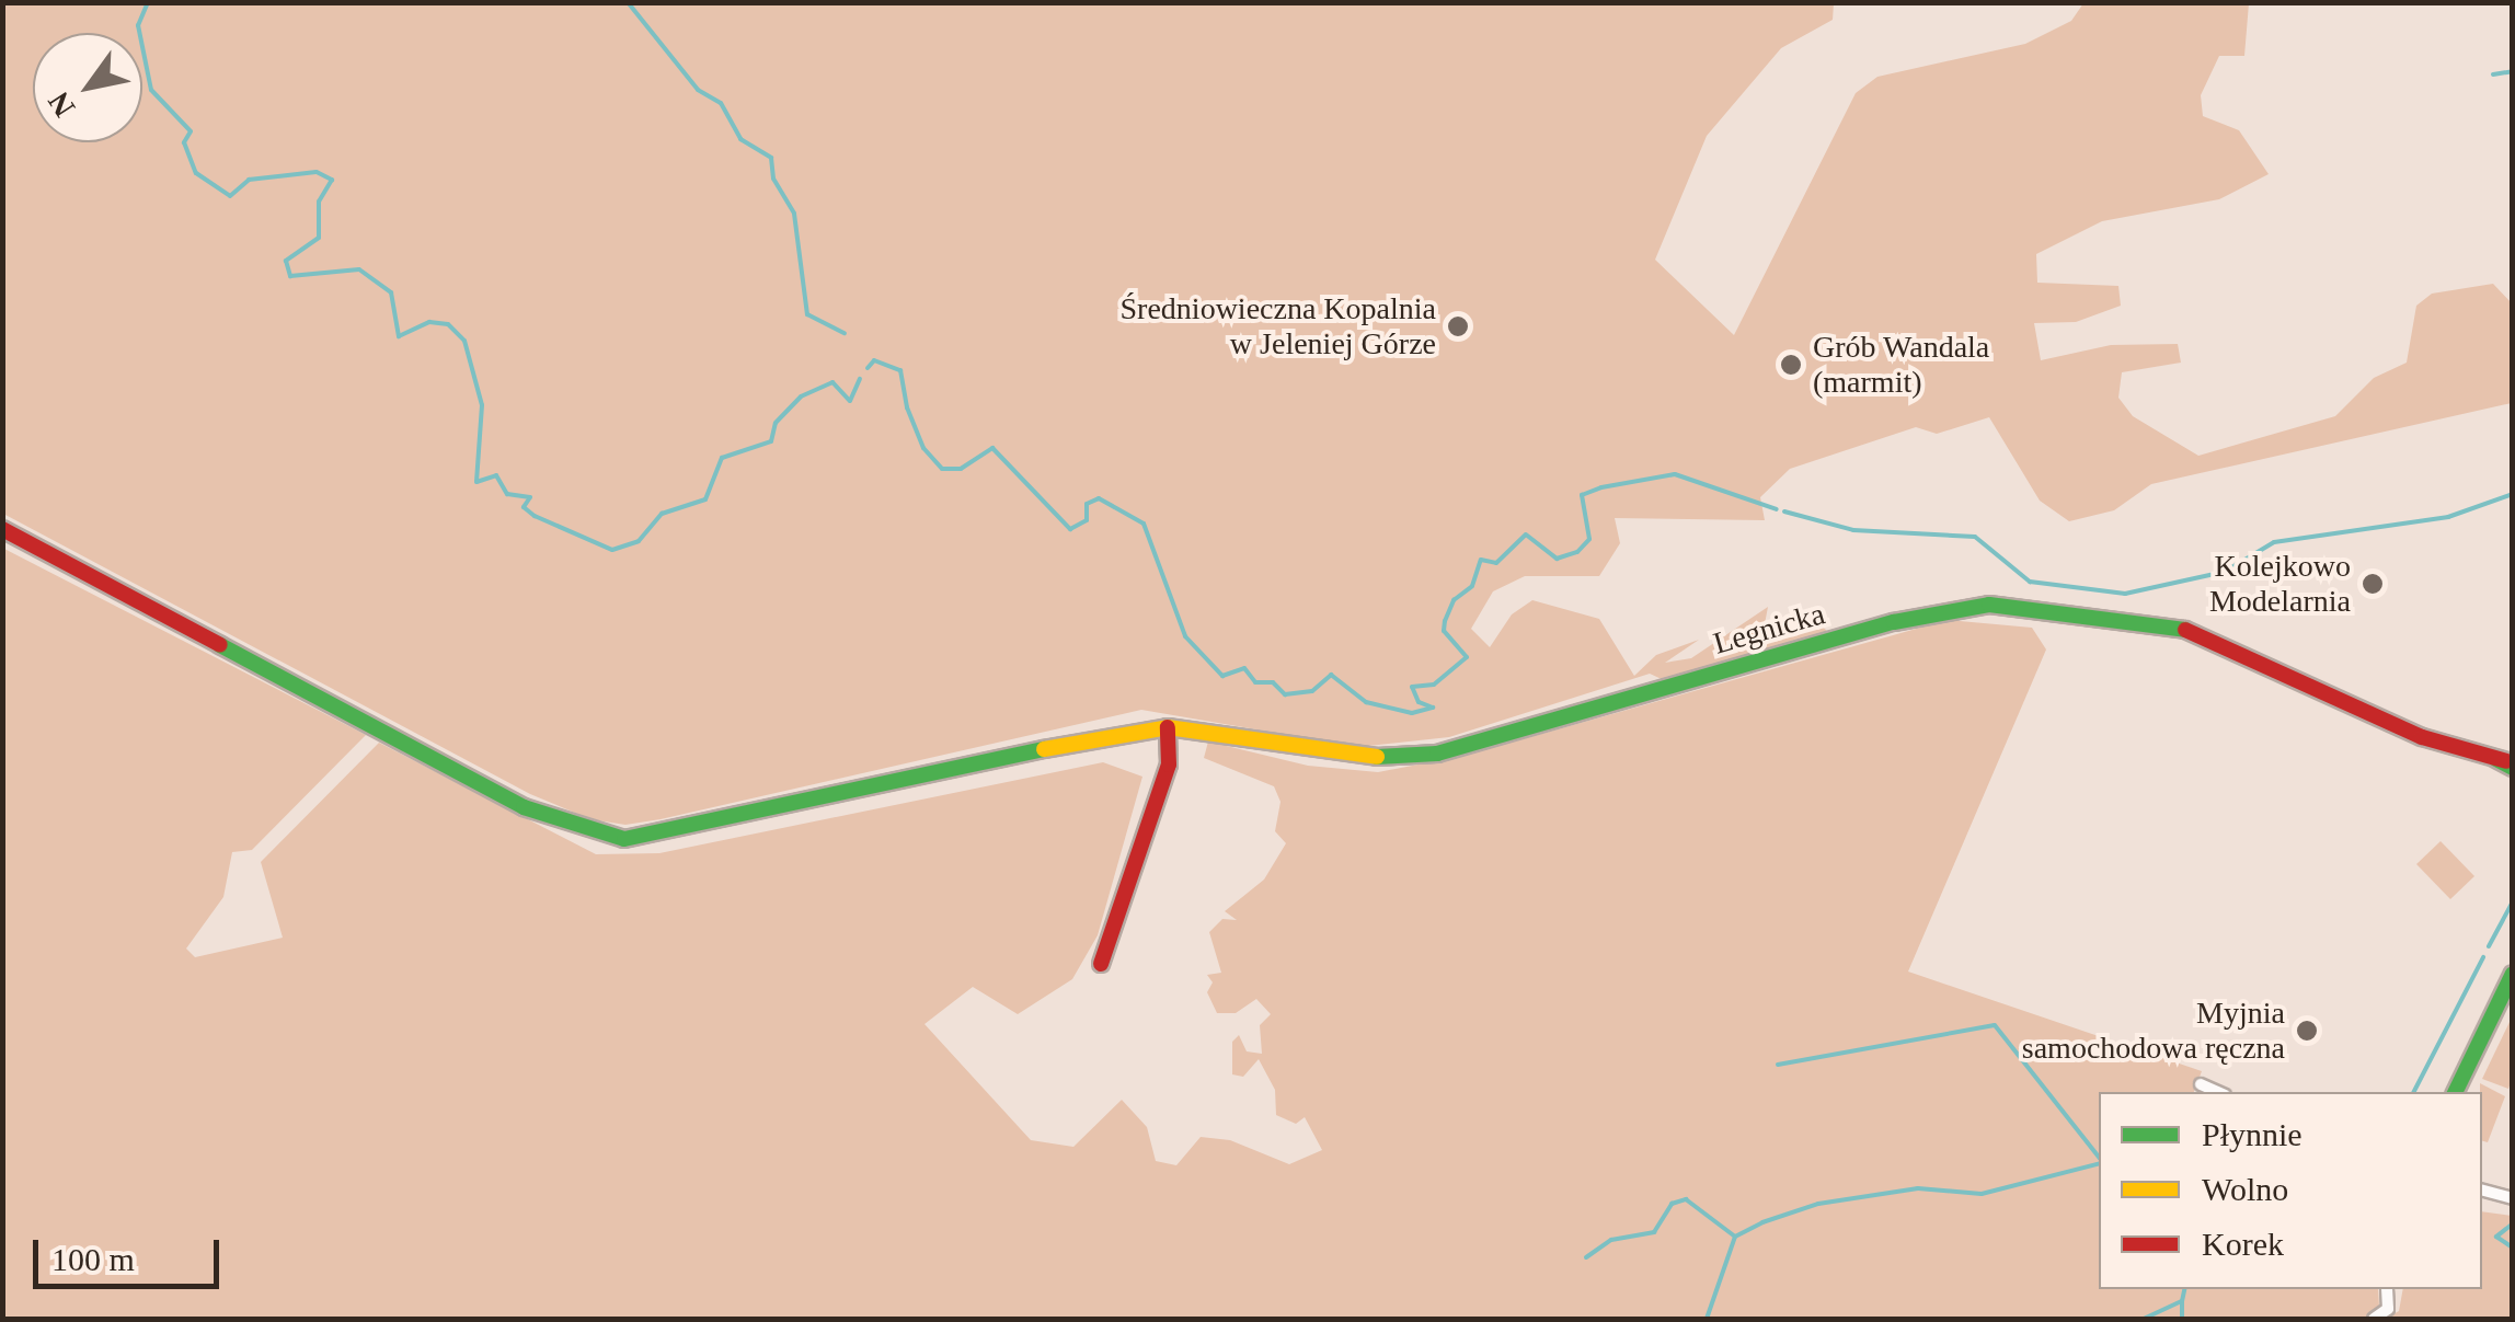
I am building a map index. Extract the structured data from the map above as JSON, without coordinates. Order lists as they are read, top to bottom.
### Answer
{
  "streets": {
    "main road": ["Legnicka"]
  },
  "places": [
    "Średniowieczna Kopalnia w Jeleniej Górze",
    "Grób Wandala (marmit)",
    "Kolejkowo Modelarnia",
    "Myjnia samochodowa ręczna"
  ],
  "legend": ["Płynnie", "Wolno", "Korek"],
  "scale_bar": "100 m",
  "north": "bottom left"
}
